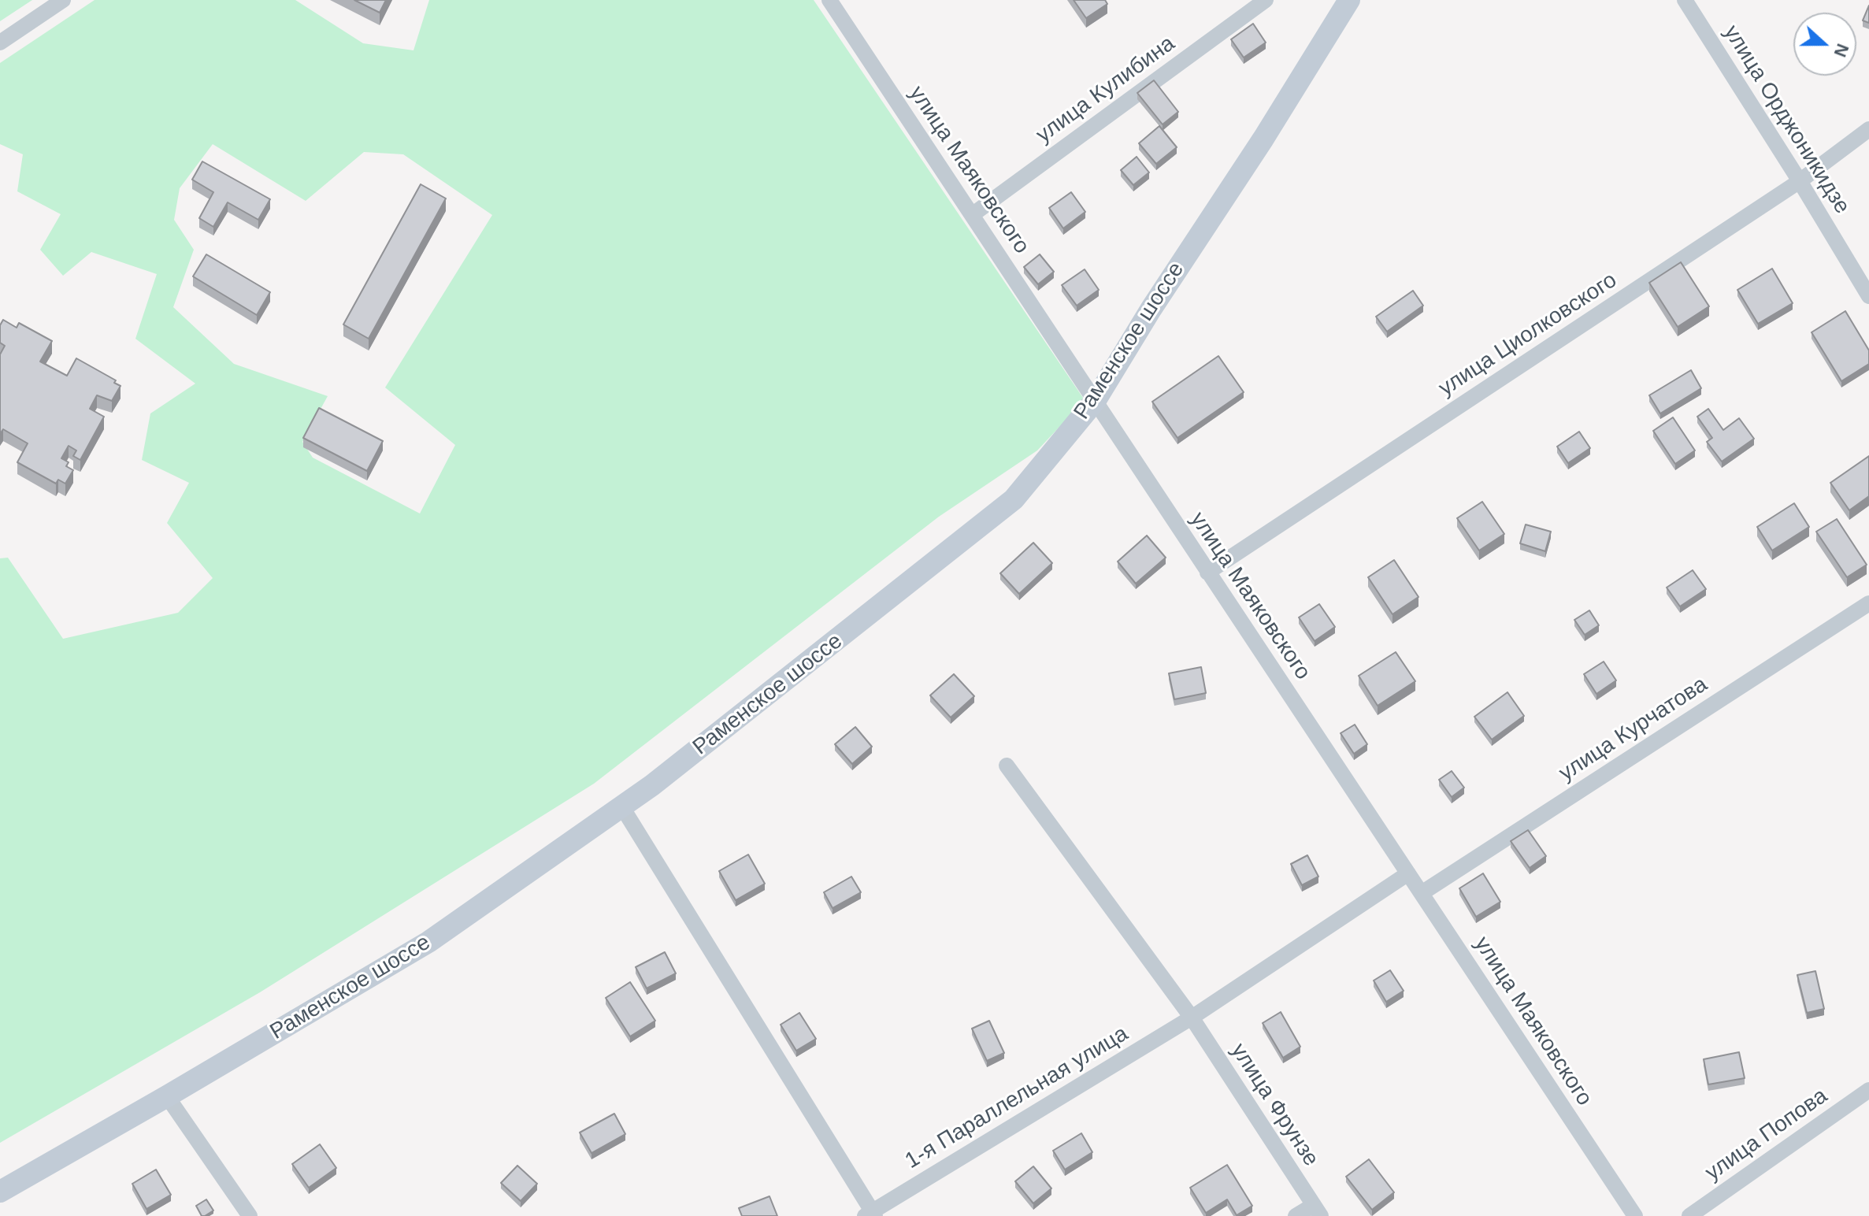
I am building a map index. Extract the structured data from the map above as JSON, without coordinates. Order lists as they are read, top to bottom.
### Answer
{
  "streets": {
    "main road": ["Раменское шоссе"],
    "street": [
      "улица Кулибина",
      "улица Орджоникидзе",
      "улица Маяковского",
      "улица Циолковского",
      "улица Курчатова",
      "1-я Параллельная улица",
      "улица Фрунзе",
      "улица Попова"
    ]
  },
  "crossings": [
    ["улица Кулибина", "улица Маяковского"],
    ["улица Орджоникидзе", "улица Циолковского"],
    ["улица Маяковского", "улица Циолковского"],
    ["улица Маяковского", "Раменское шоссе"],
    ["улица Маяковского", "улица Курчатова"],
    ["1-я Параллельная улица", "улица Фрунзе"]
  ],
  "north": "right"
}
